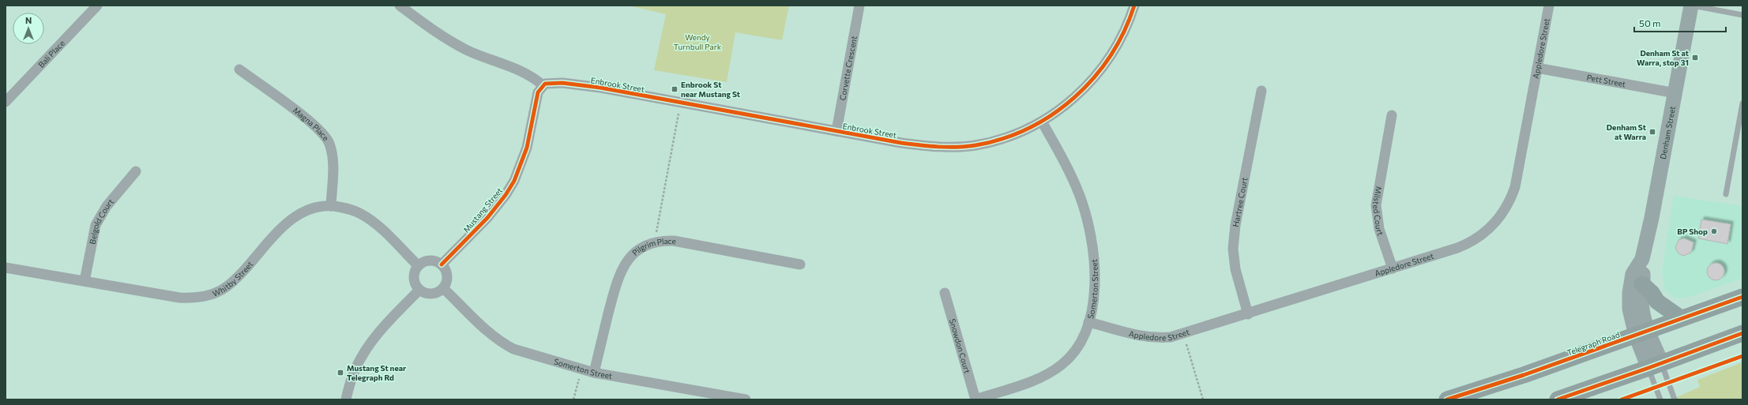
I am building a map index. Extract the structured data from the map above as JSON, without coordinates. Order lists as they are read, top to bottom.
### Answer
{
  "streets": {
    "main road": ["Telegraph Road"],
    "street": [
      "Appledore Street",
      "Bali Place",
      "Corvette Crescent",
      "Pett Street",
      "Enbrook Street",
      "Magna Place",
      "Denham Street",
      "Hartree Court",
      "Mustang Street",
      "Milsted Court",
      "Belgold Court",
      "Pilgrim Place",
      "Whitby Street",
      "Somerton Street",
      "Snowdon Court"
    ]
  },
  "crossings": [
    ["Appledore Street", "Pett Street"],
    ["Appledore Street", "Hartree Court"],
    ["Appledore Street", "Milsted Court"],
    ["Appledore Street", "Somerton Street"],
    ["Corvette Crescent", "Enbrook Street"],
    ["Pett Street", "Denham Street"],
    ["Enbrook Street", "Mustang Street"],
    ["Enbrook Street", "Somerton Street"],
    ["Magna Place", "Whitby Street"],
    ["Denham Street", "Telegraph Road"],
    ["Mustang Street", "Whitby Street"],
    ["Mustang Street", "Somerton Street"],
    ["Belgold Court", "Whitby Street"],
    ["Pilgrim Place", "Somerton Street"],
    ["Whitby Street", "Somerton Street"],
    ["Somerton Street", "Snowdon Court"]
  ],
  "parks": ["Wendy Turnbull Park"],
  "places": {
    "transit": [
      "Denham St at Warra, stop 31",
      "Enbrook St near Mustang St",
      "Denham St at Warra",
      "Mustang St near Telegraph Rd"
    ],
    "other": ["BP Shop"]
  },
  "scale_bar": "50 m",
  "north": "top"
}
